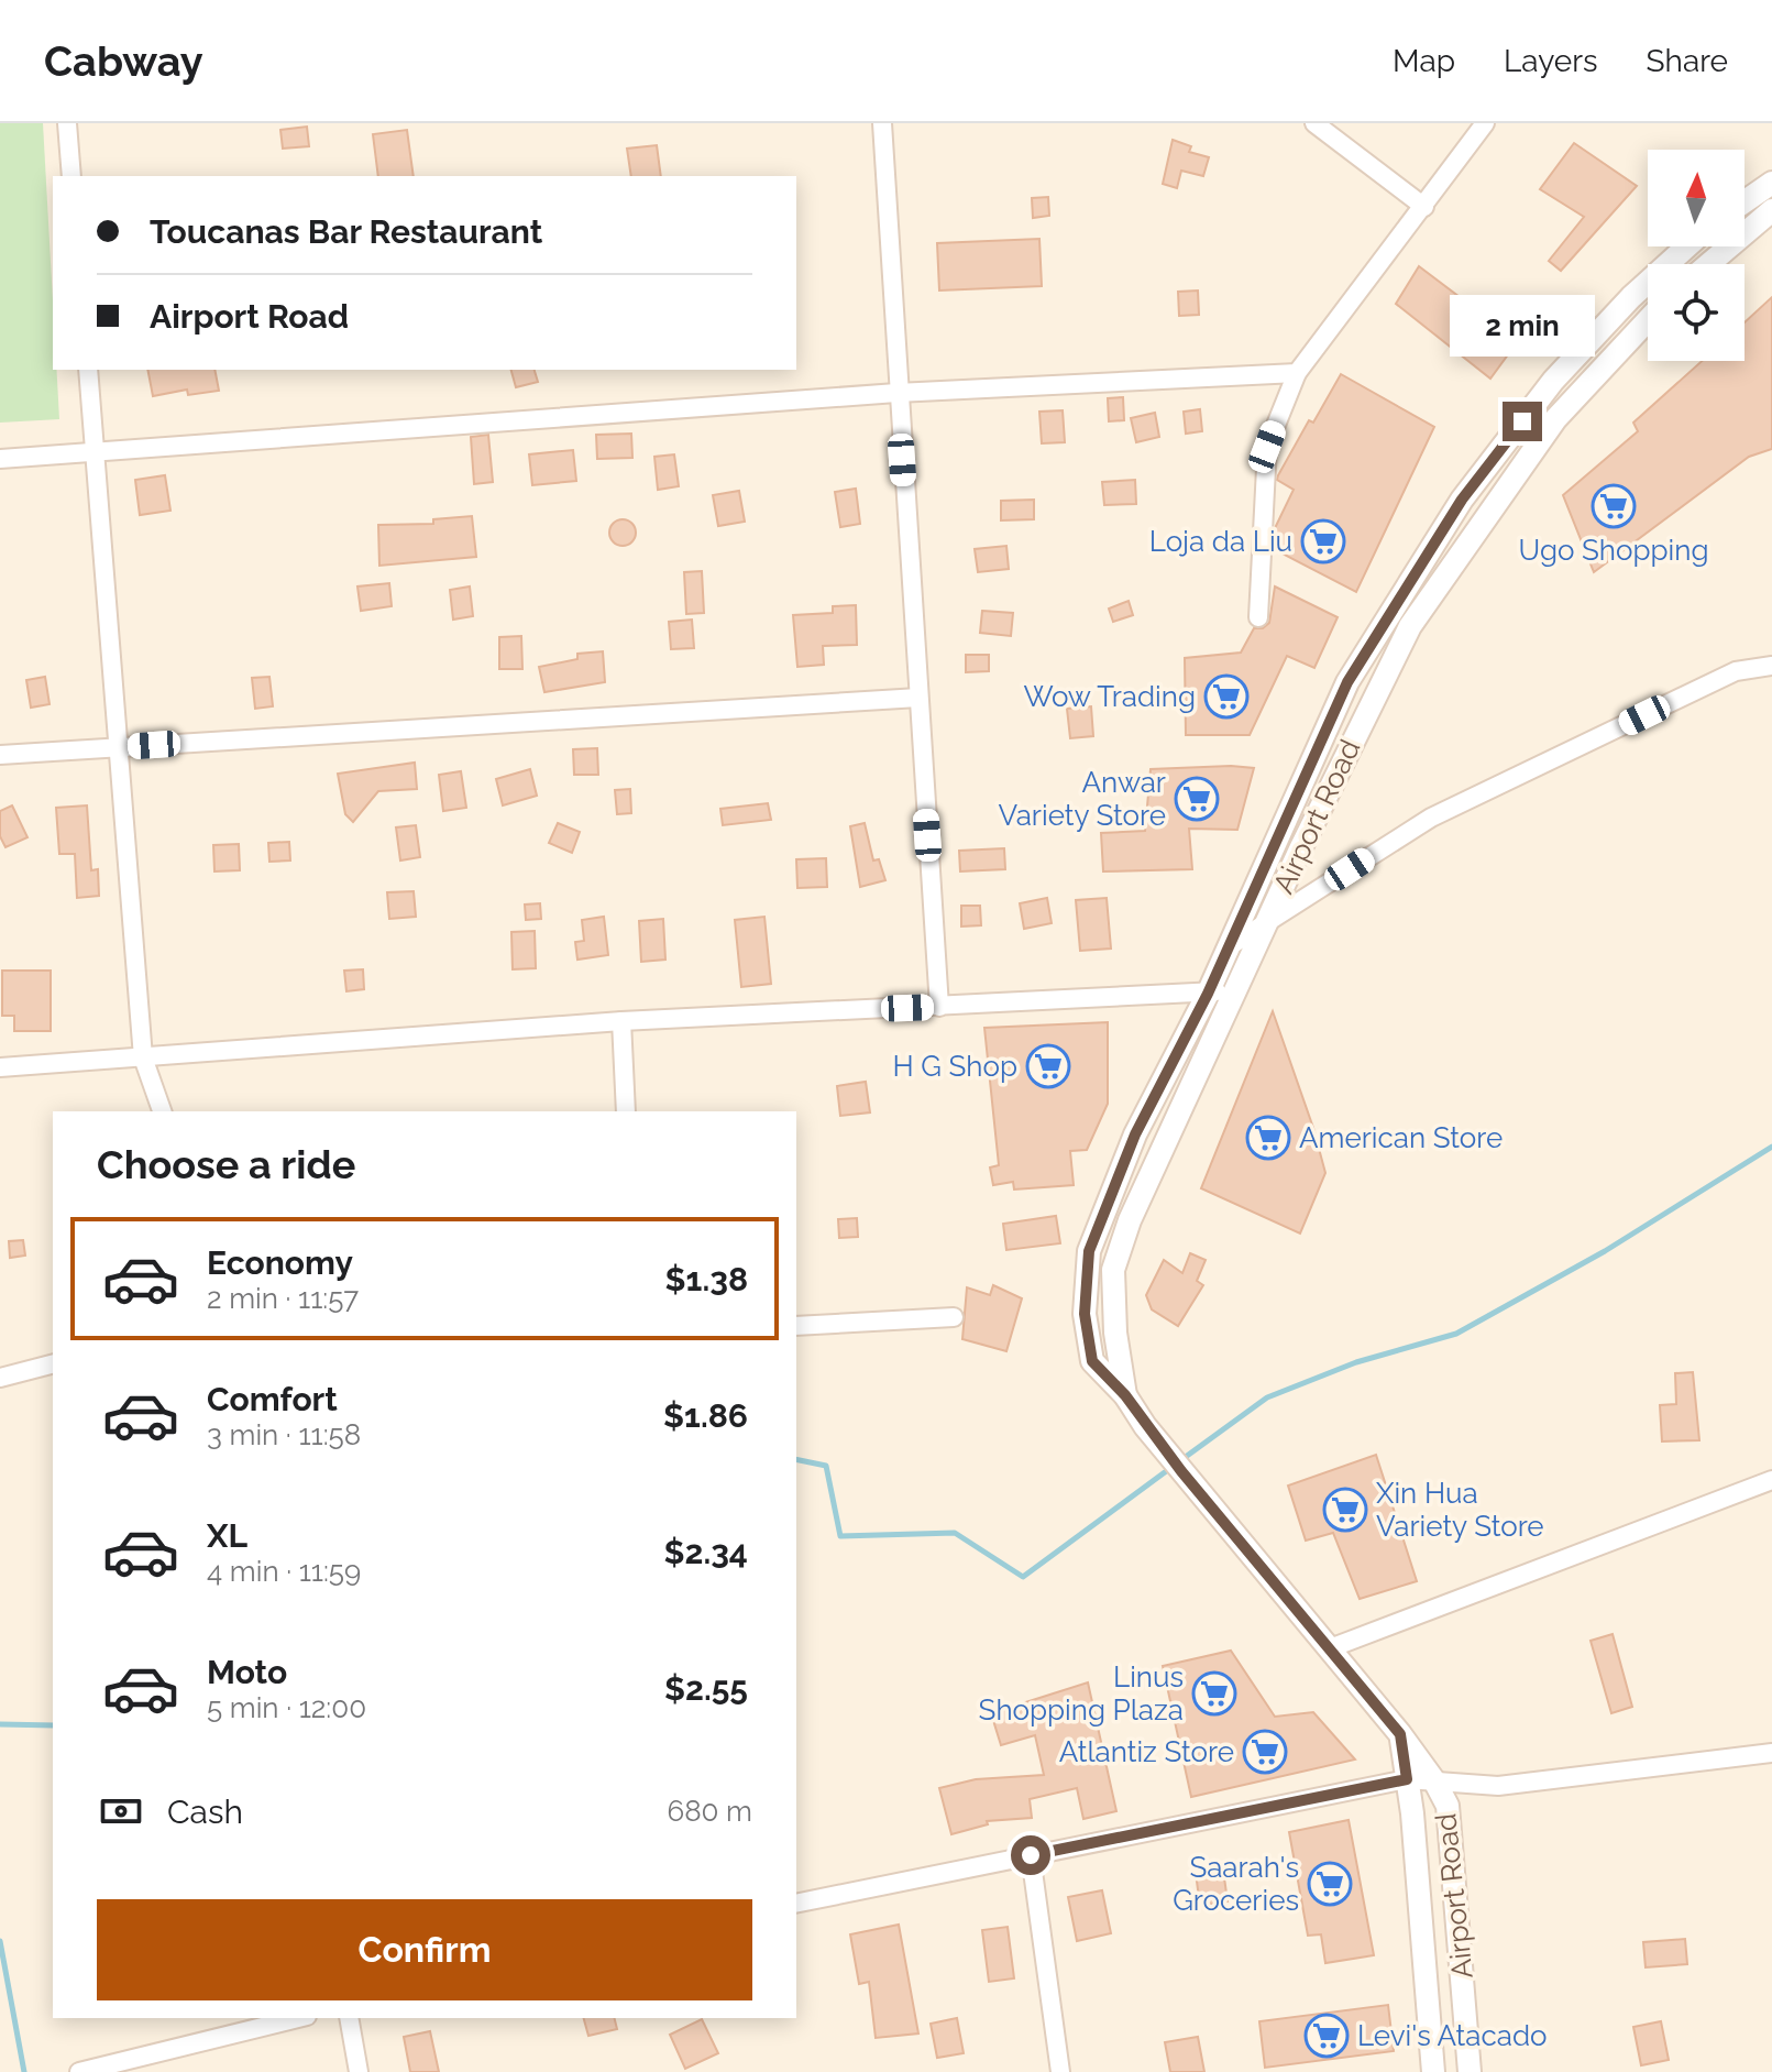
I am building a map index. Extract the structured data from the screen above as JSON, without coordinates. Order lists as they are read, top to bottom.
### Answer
{
  "streets": {
    "street": ["Airport Road"]
  },
  "places": {
    "supermarket": [
      "Ugo Shopping",
      "Loja da Liu",
      "Wow Trading",
      "Anwar Variety Store",
      "H G Shop",
      "American Store",
      "Xin Hua Variety Store",
      "Linus Shopping Plaza",
      "Atlantiz Store",
      "Saarah's Groceries",
      "Levi's Atacado"
    ]
  },
  "north": "top",
  "page": {
    "header": "Cabway",
    "nav": ["Map", "Layers", "Share"],
    "banner": ["Toucanas Bar Restaurant", "Airport Road"],
    "bubble": "2 min",
    "heading": "Choose a ride",
    "list": [
      {
        "name": "Economy",
        "note": "2 min · 11:57",
        "value": "$1.38"
      },
      {
        "name": "Comfort",
        "note": "3 min · 11:58",
        "value": "$1.86"
      },
      {
        "name": "XL",
        "note": "4 min · 11:59",
        "value": "$2.34"
      },
      {
        "name": "Moto",
        "note": "5 min · 12:00",
        "value": "$2.55"
      }
    ],
    "pay": ["Cash", "680 m"],
    "buttons": "Confirm"
  }
}
